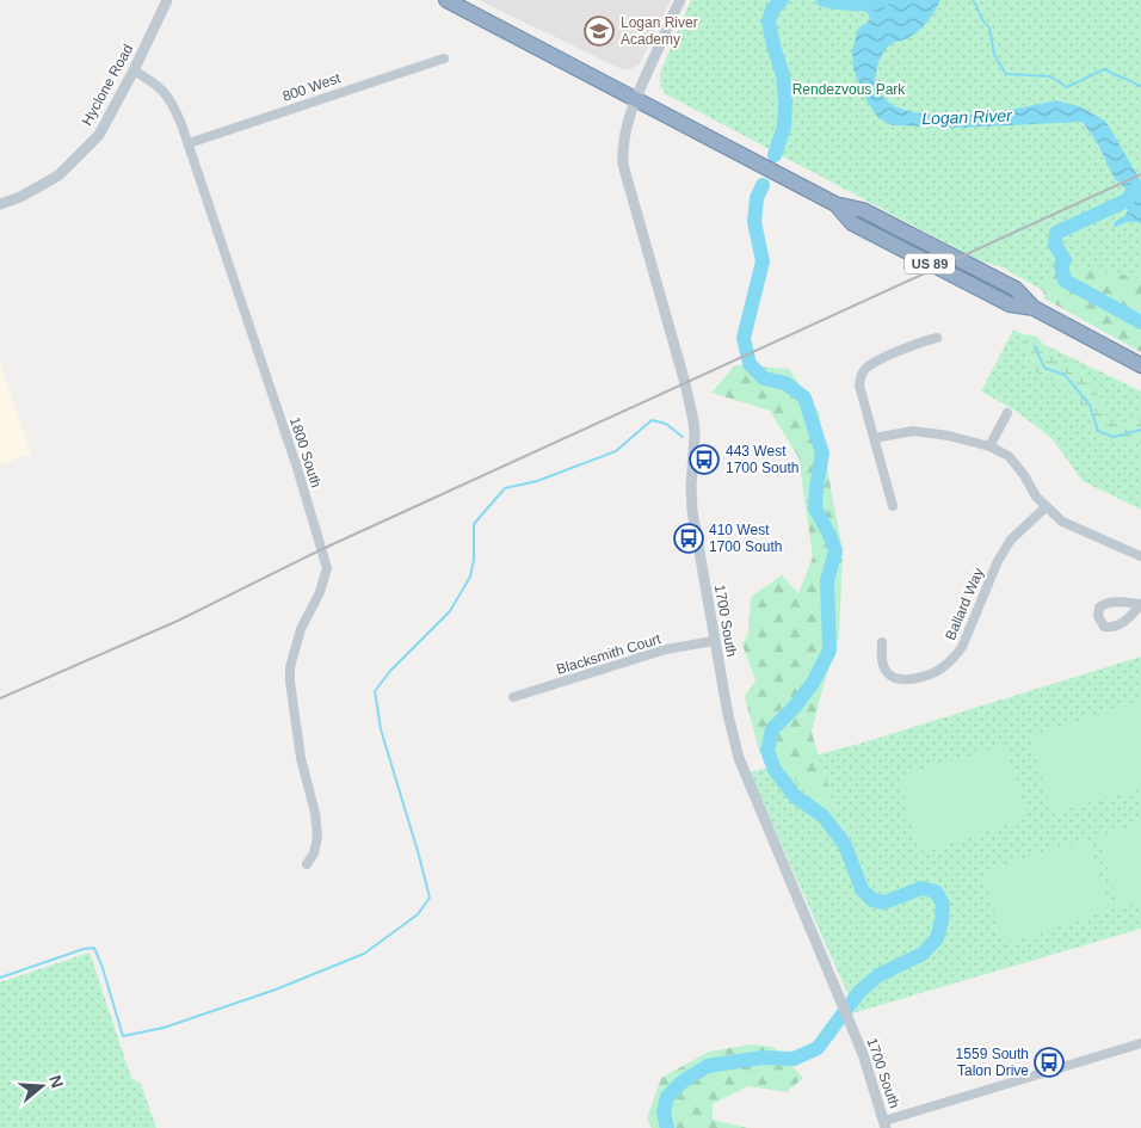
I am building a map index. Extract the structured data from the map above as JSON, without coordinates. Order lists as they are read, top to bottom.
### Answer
{
  "streets": {
    "highway": ["US 89"],
    "street": [
      "Hyclone Road",
      "800 West",
      "1800 South",
      "Ballard Way",
      "1700 South",
      "Blacksmith Court"
    ]
  },
  "crossings": [
    ["Hyclone Road", "1800 South"],
    ["800 West", "1800 South"],
    ["US 89", "1700 South"],
    ["1700 South", "Blacksmith Court"]
  ],
  "water": ["Logan River"],
  "parks": ["Rendezvous Park"],
  "places": {
    "school or university": ["Logan River Academy"],
    "bus stop": ["443 West 1700 South", "410 West 1700 South", "1559 South Talon Drive"]
  },
  "north": "right"
}
